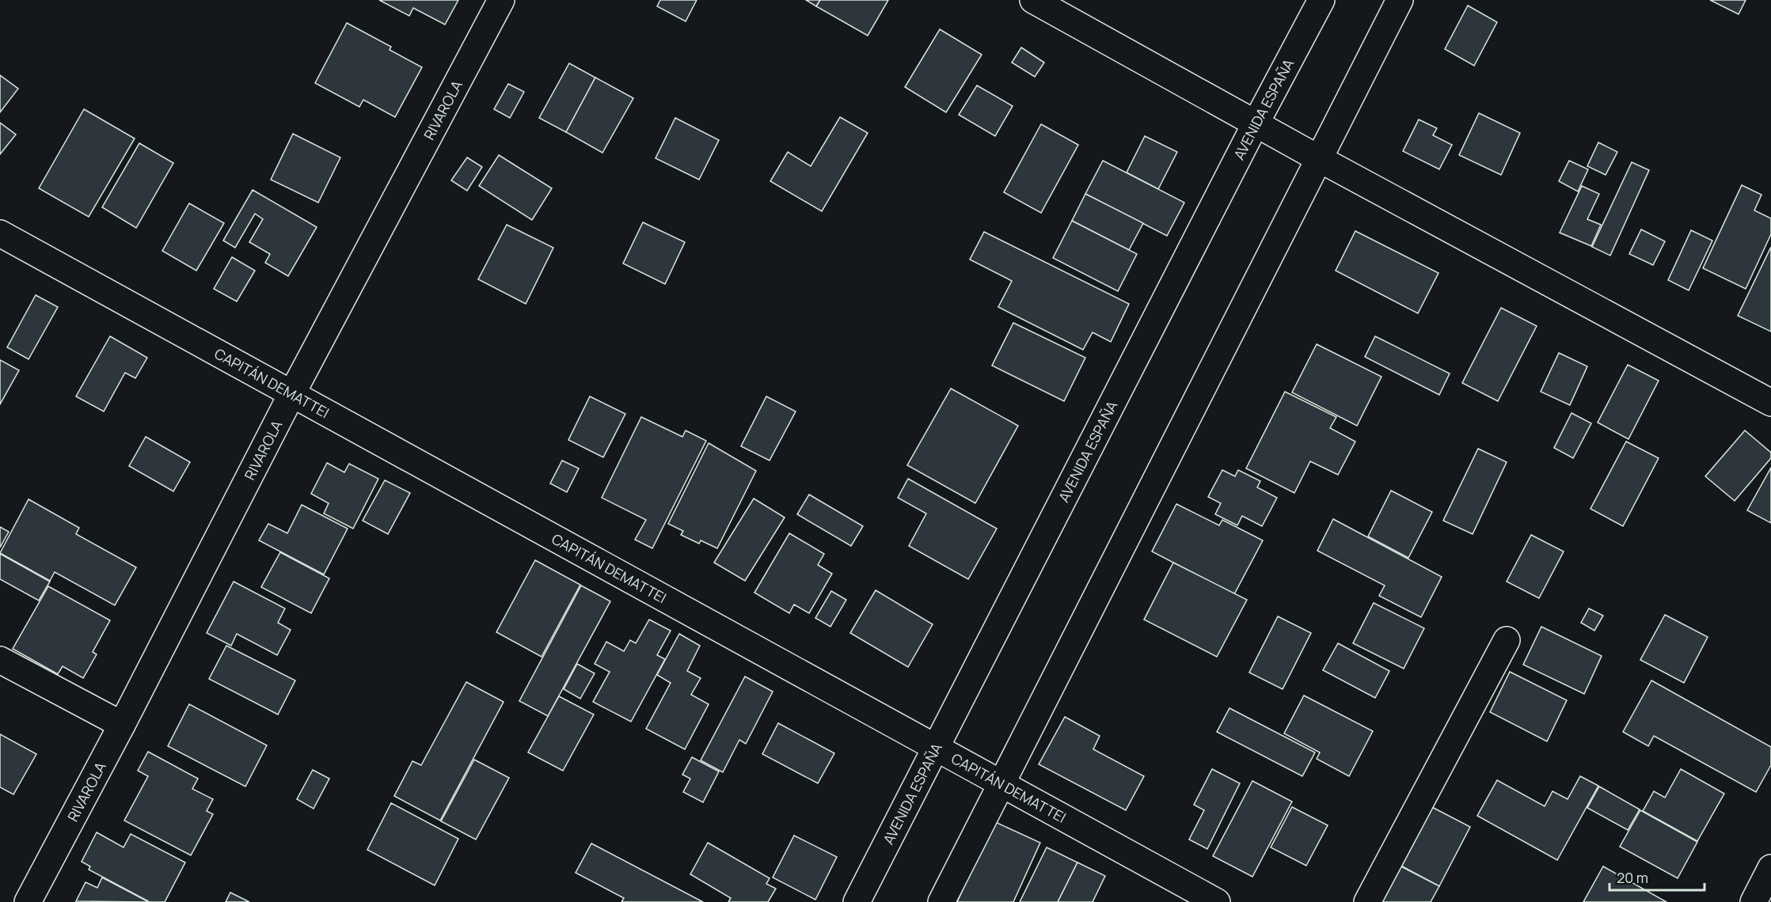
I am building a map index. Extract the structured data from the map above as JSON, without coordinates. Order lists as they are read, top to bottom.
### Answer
{
  "streets": {
    "street": ["AVENIDA ESPAÑA", "RIVAROLA", "CAPITÁN DEMATTEI"]
  },
  "crossings": [
    ["AVENIDA ESPAÑA", "CAPITÁN DEMATTEI"],
    ["RIVAROLA", "CAPITÁN DEMATTEI"]
  ],
  "scale_bar": "20 m"
}
